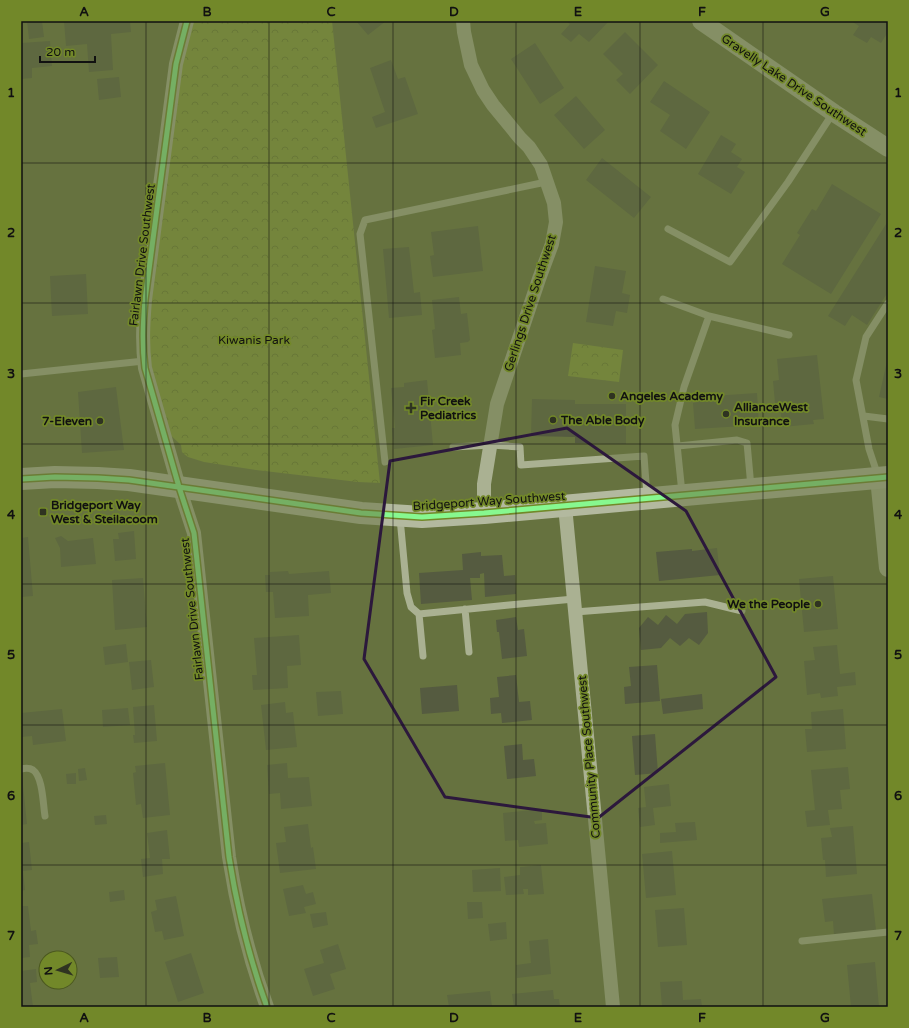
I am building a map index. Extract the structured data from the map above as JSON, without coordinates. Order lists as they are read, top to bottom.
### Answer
{
  "streets": {
    "main road": ["Bridgeport Way Southwest"],
    "street": [
      "Gravelly Lake Drive Southwest",
      "Fairlawn Drive Southwest",
      "Gerlings Drive Southwest",
      "Community Place Southwest"
    ]
  },
  "crossings": [
    ["Fairlawn Drive Southwest", "Bridgeport Way Southwest"],
    ["Gerlings Drive Southwest", "Bridgeport Way Southwest"],
    ["Bridgeport Way Southwest", "Community Place Southwest"]
  ],
  "parks": ["Kiwanis Park"],
  "places": {
    "other": [
      "Angeles Academy",
      "AllianceWest Insurance",
      "The Able Body",
      "7-Eleven",
      "We the People"
    ],
    "health": ["Fir Creek Pediatrics"],
    "transit": ["Bridgeport Way West & Steilacoom"]
  },
  "scale_bar": "20 m",
  "north": "left",
  "grid": {
    "columns": [
      "A",
      "B",
      "C",
      "D",
      "E",
      "F",
      "G"
    ],
    "rows": [
      "1",
      "2",
      "3",
      "4",
      "5",
      "6",
      "7"
    ]
  }
}
